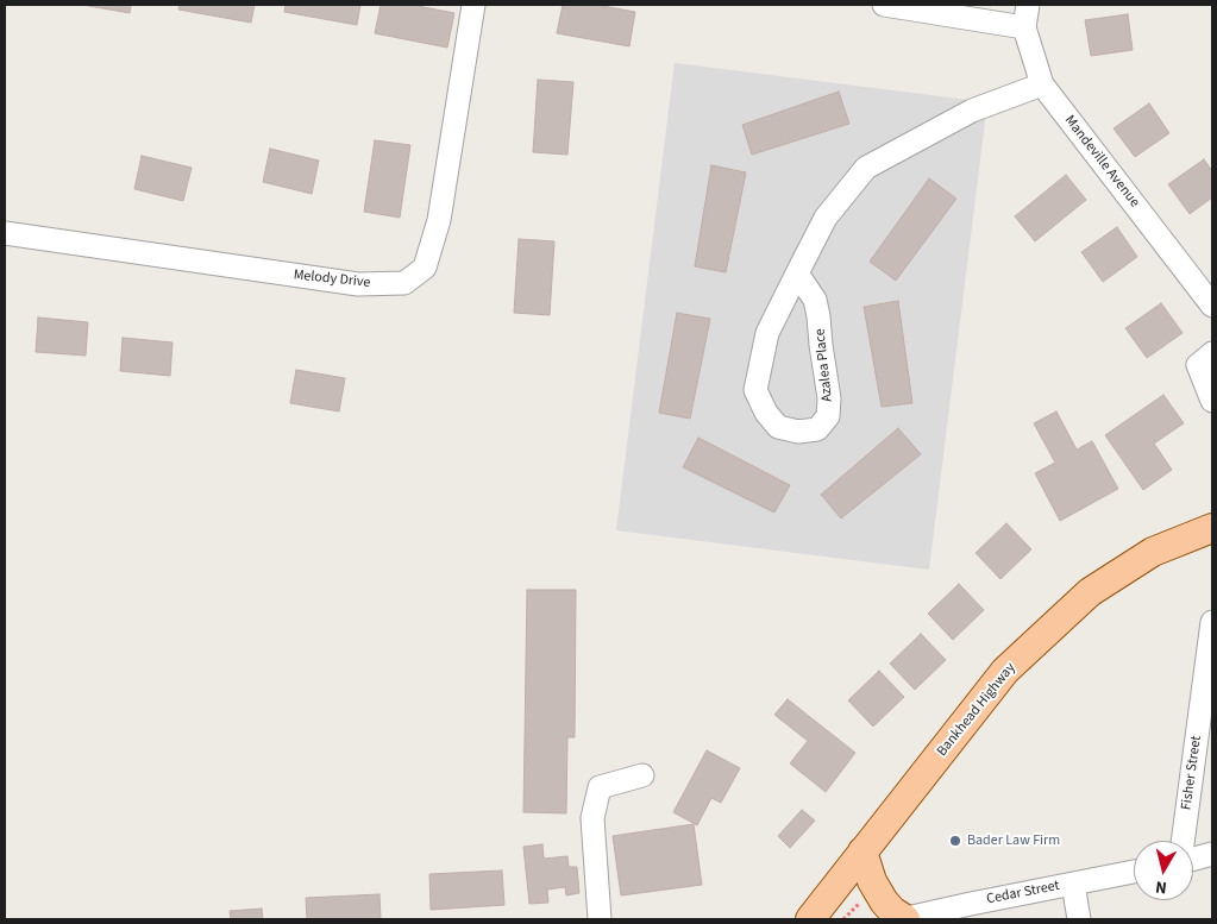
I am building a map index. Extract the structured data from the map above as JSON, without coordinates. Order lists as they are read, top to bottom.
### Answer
{
  "streets": {
    "main road": ["Bankhead Highway"],
    "street": [
      "Mandeville Avenue",
      "Melody Drive",
      "Azalea Place",
      "Fisher Street",
      "Cedar Street"
    ]
  },
  "crossings": [
    ["Mandeville Avenue", "Azalea Place"]
  ],
  "places": ["Bader Law Firm"],
  "north": "bottom"
}
